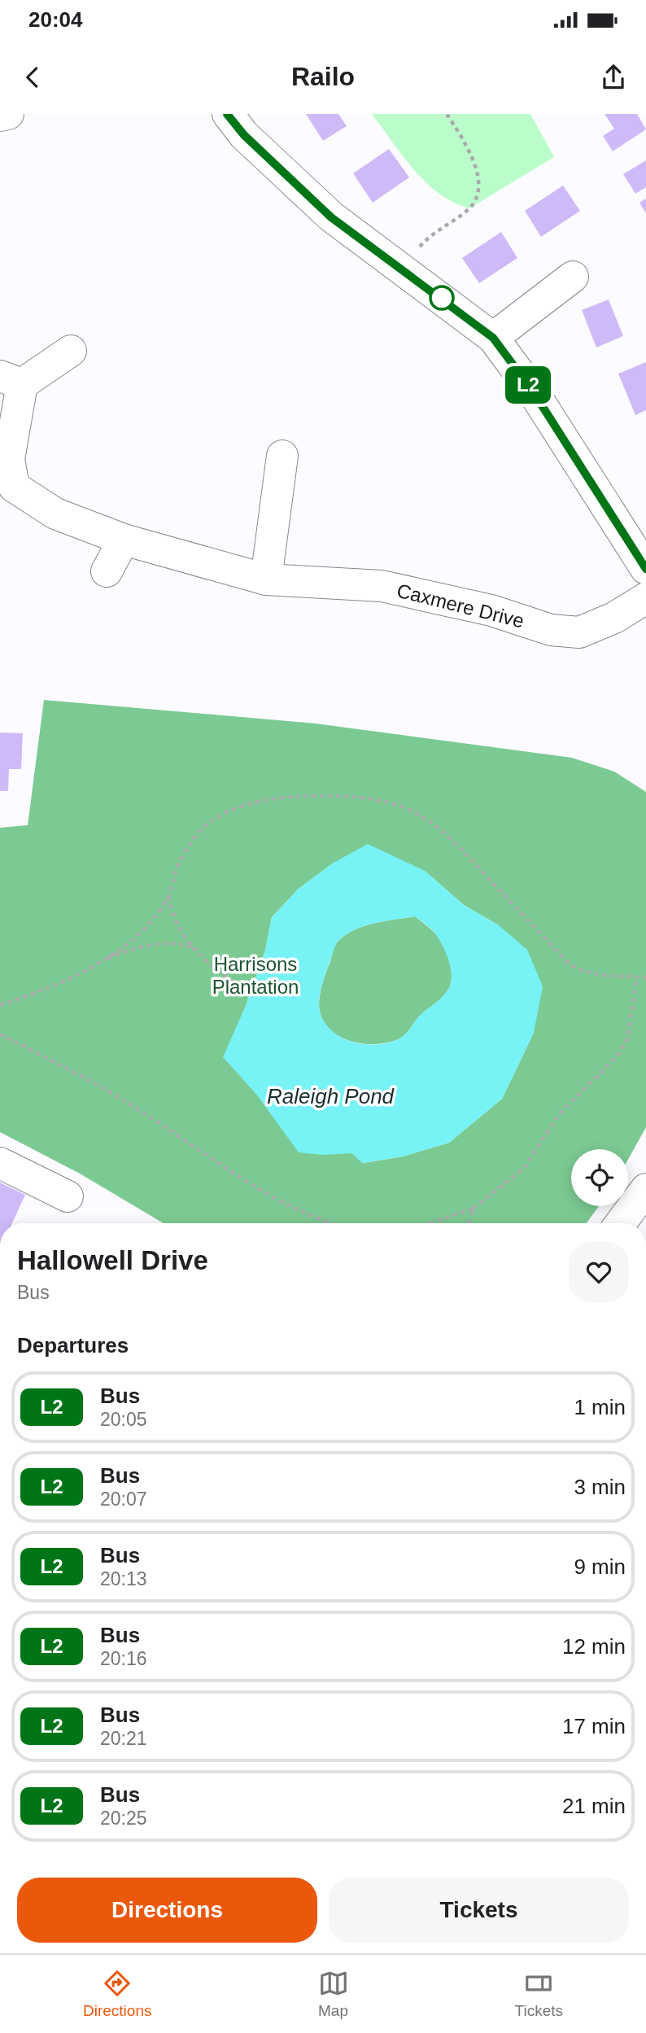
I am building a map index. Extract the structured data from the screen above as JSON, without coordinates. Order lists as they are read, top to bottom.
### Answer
{
  "streets": {
    "street": ["Caxmere Drive"]
  },
  "water": ["Raleigh Pond"],
  "parks": ["Harrisons Plantation"],
  "lines": ["bus line L2"],
  "page": {
    "status": "20:04",
    "header": "Railo",
    "on_map": "L2",
    "heading": [
      ["Hallowell Drive", "Bus"],
      "Departures"
    ],
    "list": [
      {
        "mark": "L2",
        "name": "Bus",
        "note": "20:05",
        "value": "1 min"
      },
      {
        "mark": "L2",
        "name": "Bus",
        "note": "20:07",
        "value": "3 min"
      },
      {
        "mark": "L2",
        "name": "Bus",
        "note": "20:13",
        "value": "9 min"
      },
      {
        "mark": "L2",
        "name": "Bus",
        "note": "20:16",
        "value": "12 min"
      },
      {
        "mark": "L2",
        "name": "Bus",
        "note": "20:21",
        "value": "17 min"
      },
      {
        "mark": "L2",
        "name": "Bus",
        "note": "20:25",
        "value": "21 min"
      }
    ],
    "buttons": ["Directions", "Tickets"],
    "tabs": ["Directions", "Map", "Tickets"]
  }
}
